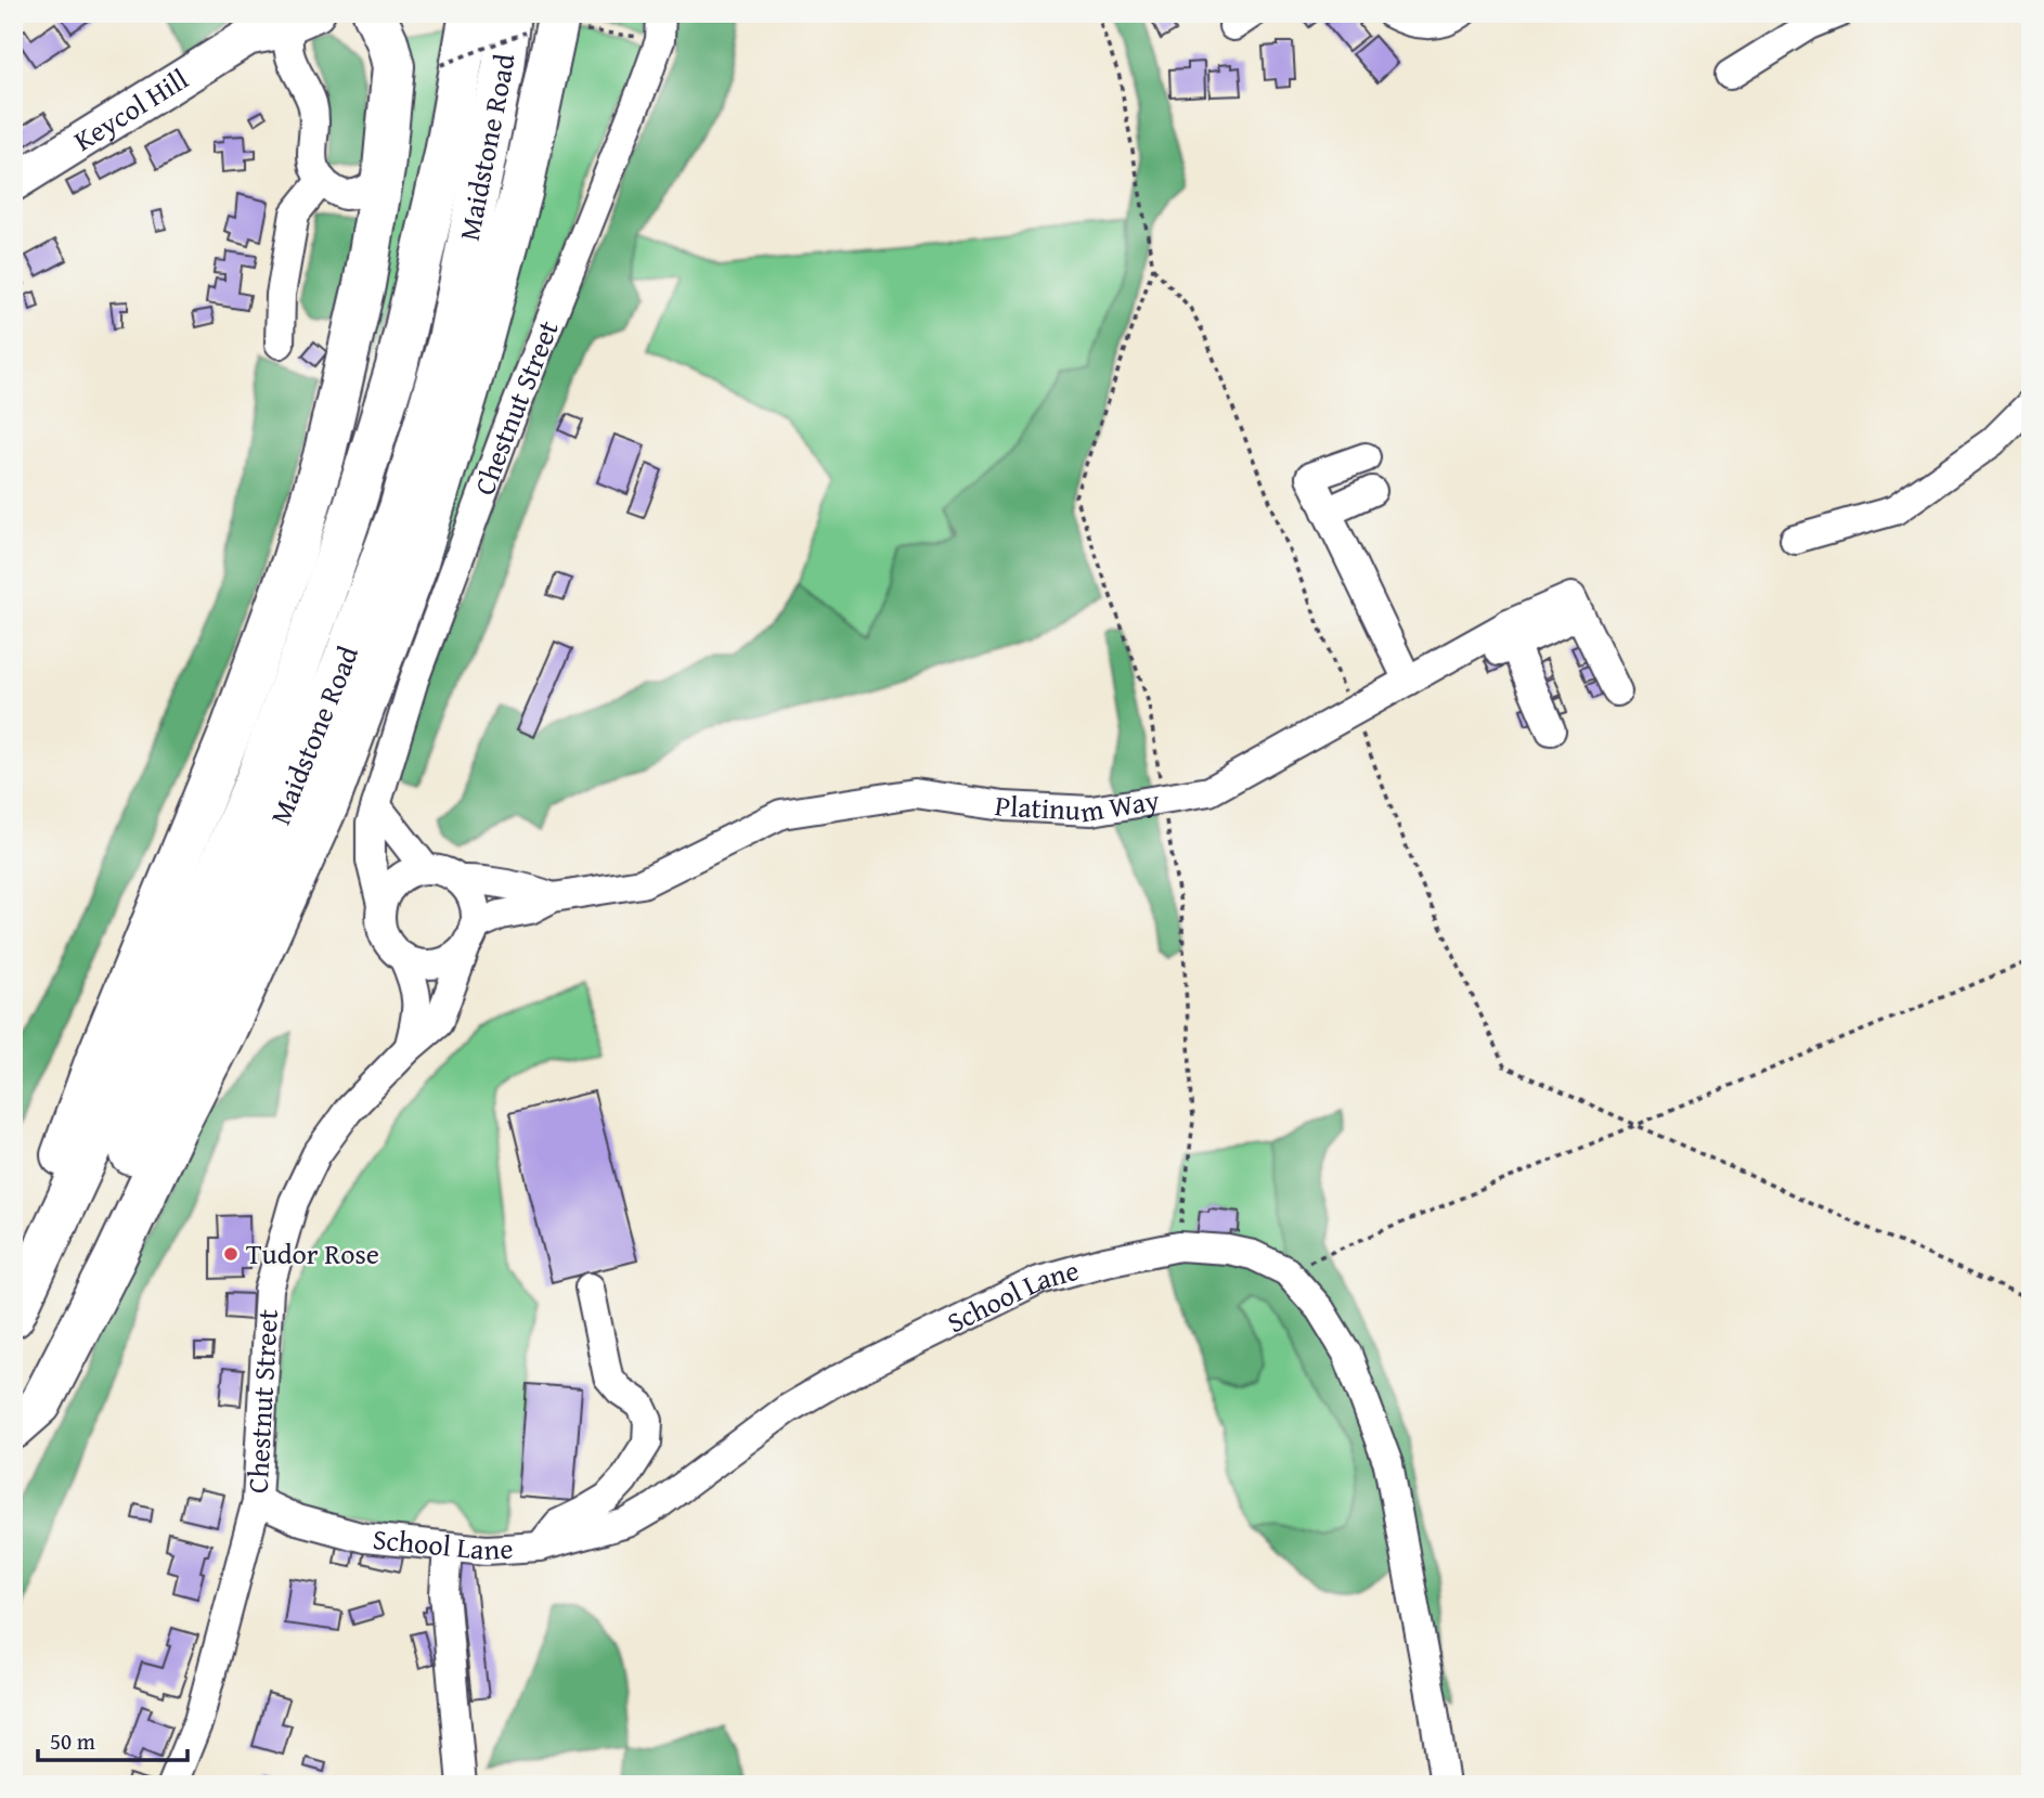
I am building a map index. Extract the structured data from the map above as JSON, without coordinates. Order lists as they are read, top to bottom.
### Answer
{
  "streets": {
    "highway": ["Maidstone Road"],
    "main road": ["Keycol Hill"],
    "street": ["Chestnut Street", "Platinum Way", "School Lane"]
  },
  "crossings": [
    ["Chestnut Street", "Platinum Way"],
    ["Chestnut Street", "School Lane"]
  ],
  "places": ["Tudor Rose"],
  "scale_bar": "50 m"
}
